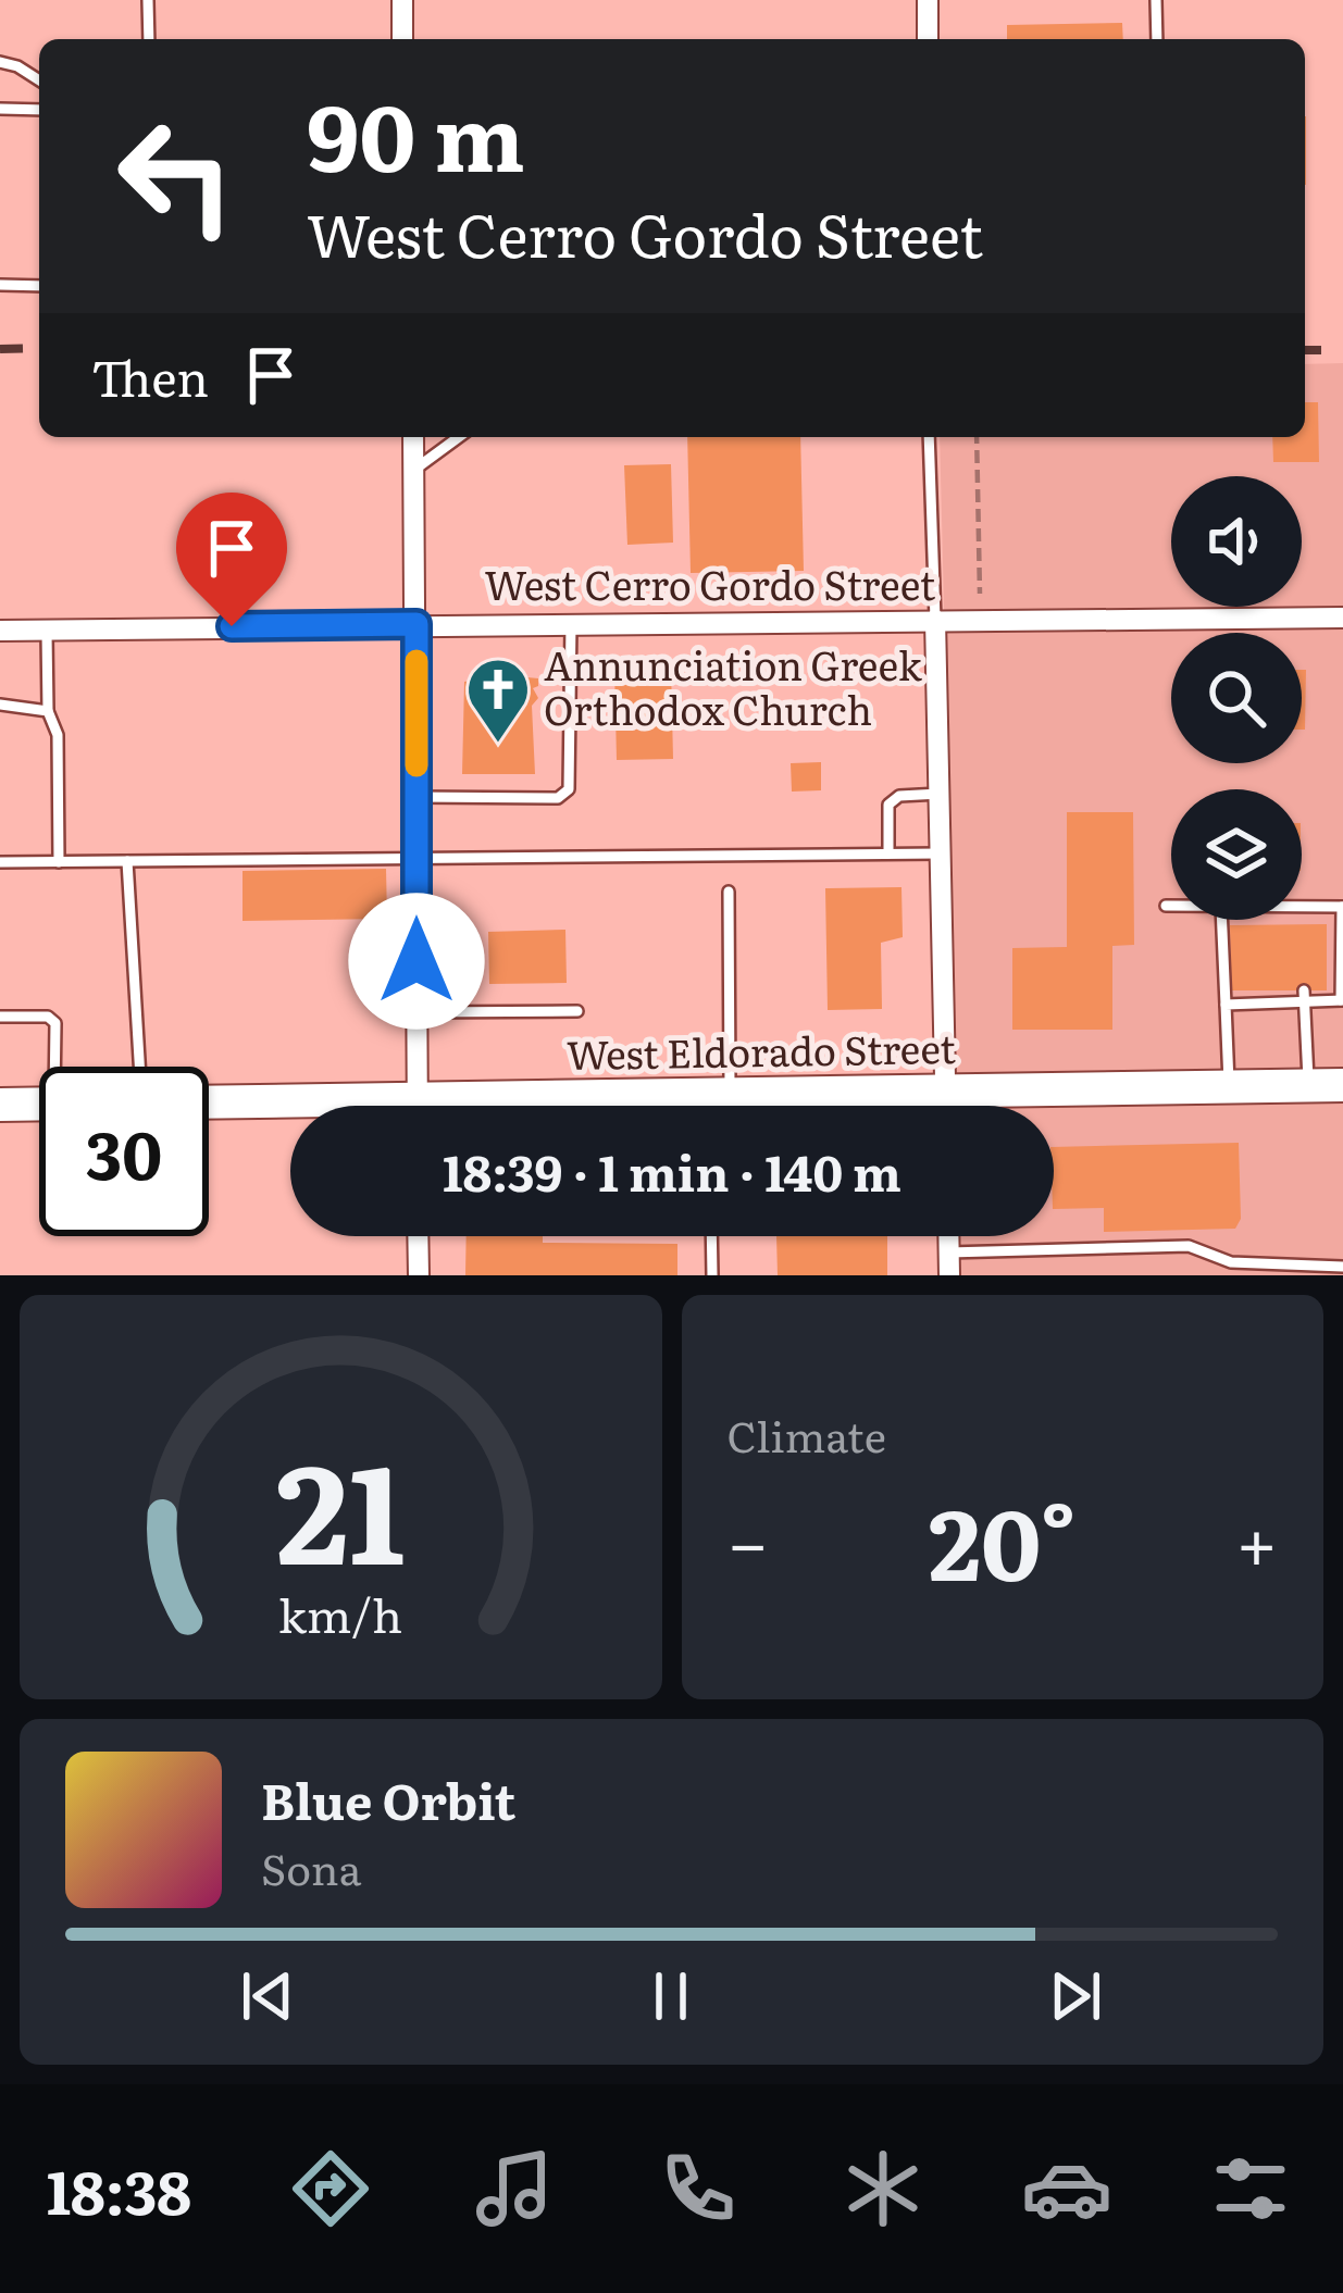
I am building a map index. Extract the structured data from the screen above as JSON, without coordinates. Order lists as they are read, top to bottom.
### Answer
{
  "streets": {
    "main road": ["West Eldorado Street"],
    "street": ["West Cerro Gordo Street"]
  },
  "places": {
    "church": ["Annunciation Greek Orthodox Church"]
  },
  "page": {
    "turn": ["90 m", "West Cerro Gordo Street"],
    "then": "Then",
    "limit": "30",
    "trip": "18:39 · 1 min · 140 m",
    "tile": "Climate",
    "heat": ["−", "20°", "+"],
    "song": ["Blue Orbit", "Sona"],
    "tabs": "18:38",
    "gauge": ["21", "km/h"]
  }
}
